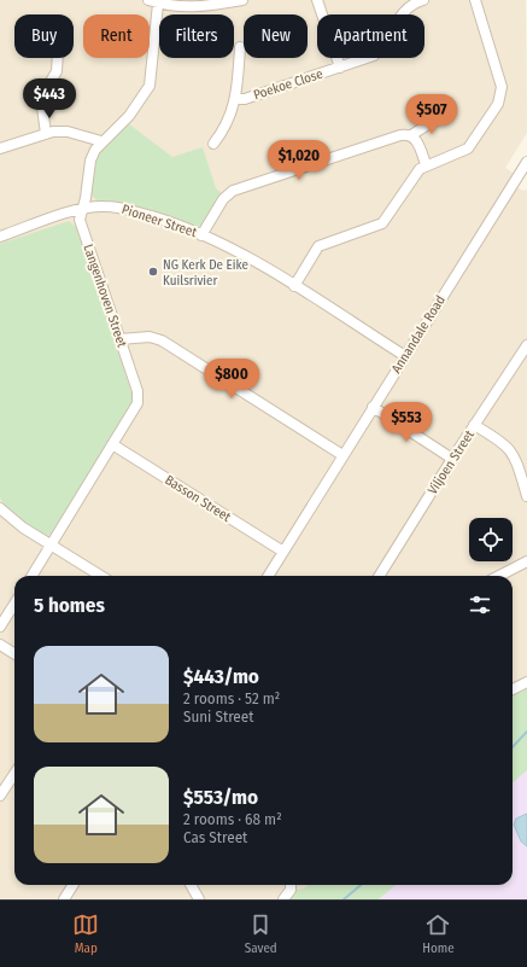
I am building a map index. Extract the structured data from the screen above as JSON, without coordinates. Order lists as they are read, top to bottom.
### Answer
{
  "streets": {
    "street": [
      "Poekoe Close",
      "Pioneer Street",
      "Langenhoven Street",
      "Annandale Road",
      "Viljoen Street",
      "Basson Street"
    ]
  },
  "crossings": [
    ["Pioneer Street", "Langenhoven Street"],
    ["Pioneer Street", "Annandale Road"],
    ["Langenhoven Street", "Basson Street"],
    ["Annandale Road", "Basson Street"]
  ],
  "places": ["NG Kerk De Eike Kuilsrivier"],
  "page": {
    "chip": [
      "Buy",
      "Rent",
      "Filters",
      "New",
      "Apartment"
    ],
    "price": [
      "$443",
      "$507",
      "$1,020",
      "$800",
      "$553"
    ],
    "heading": "5 homes",
    "list": [
      {
        "name": "$443/mo",
        "note": "2 rooms · 52 m² · Suni Street"
      },
      {
        "name": "$553/mo",
        "note": "2 rooms · 68 m² · Cas Street"
      }
    ],
    "tabs": ["Map", "Saved", "Home"]
  }
}
